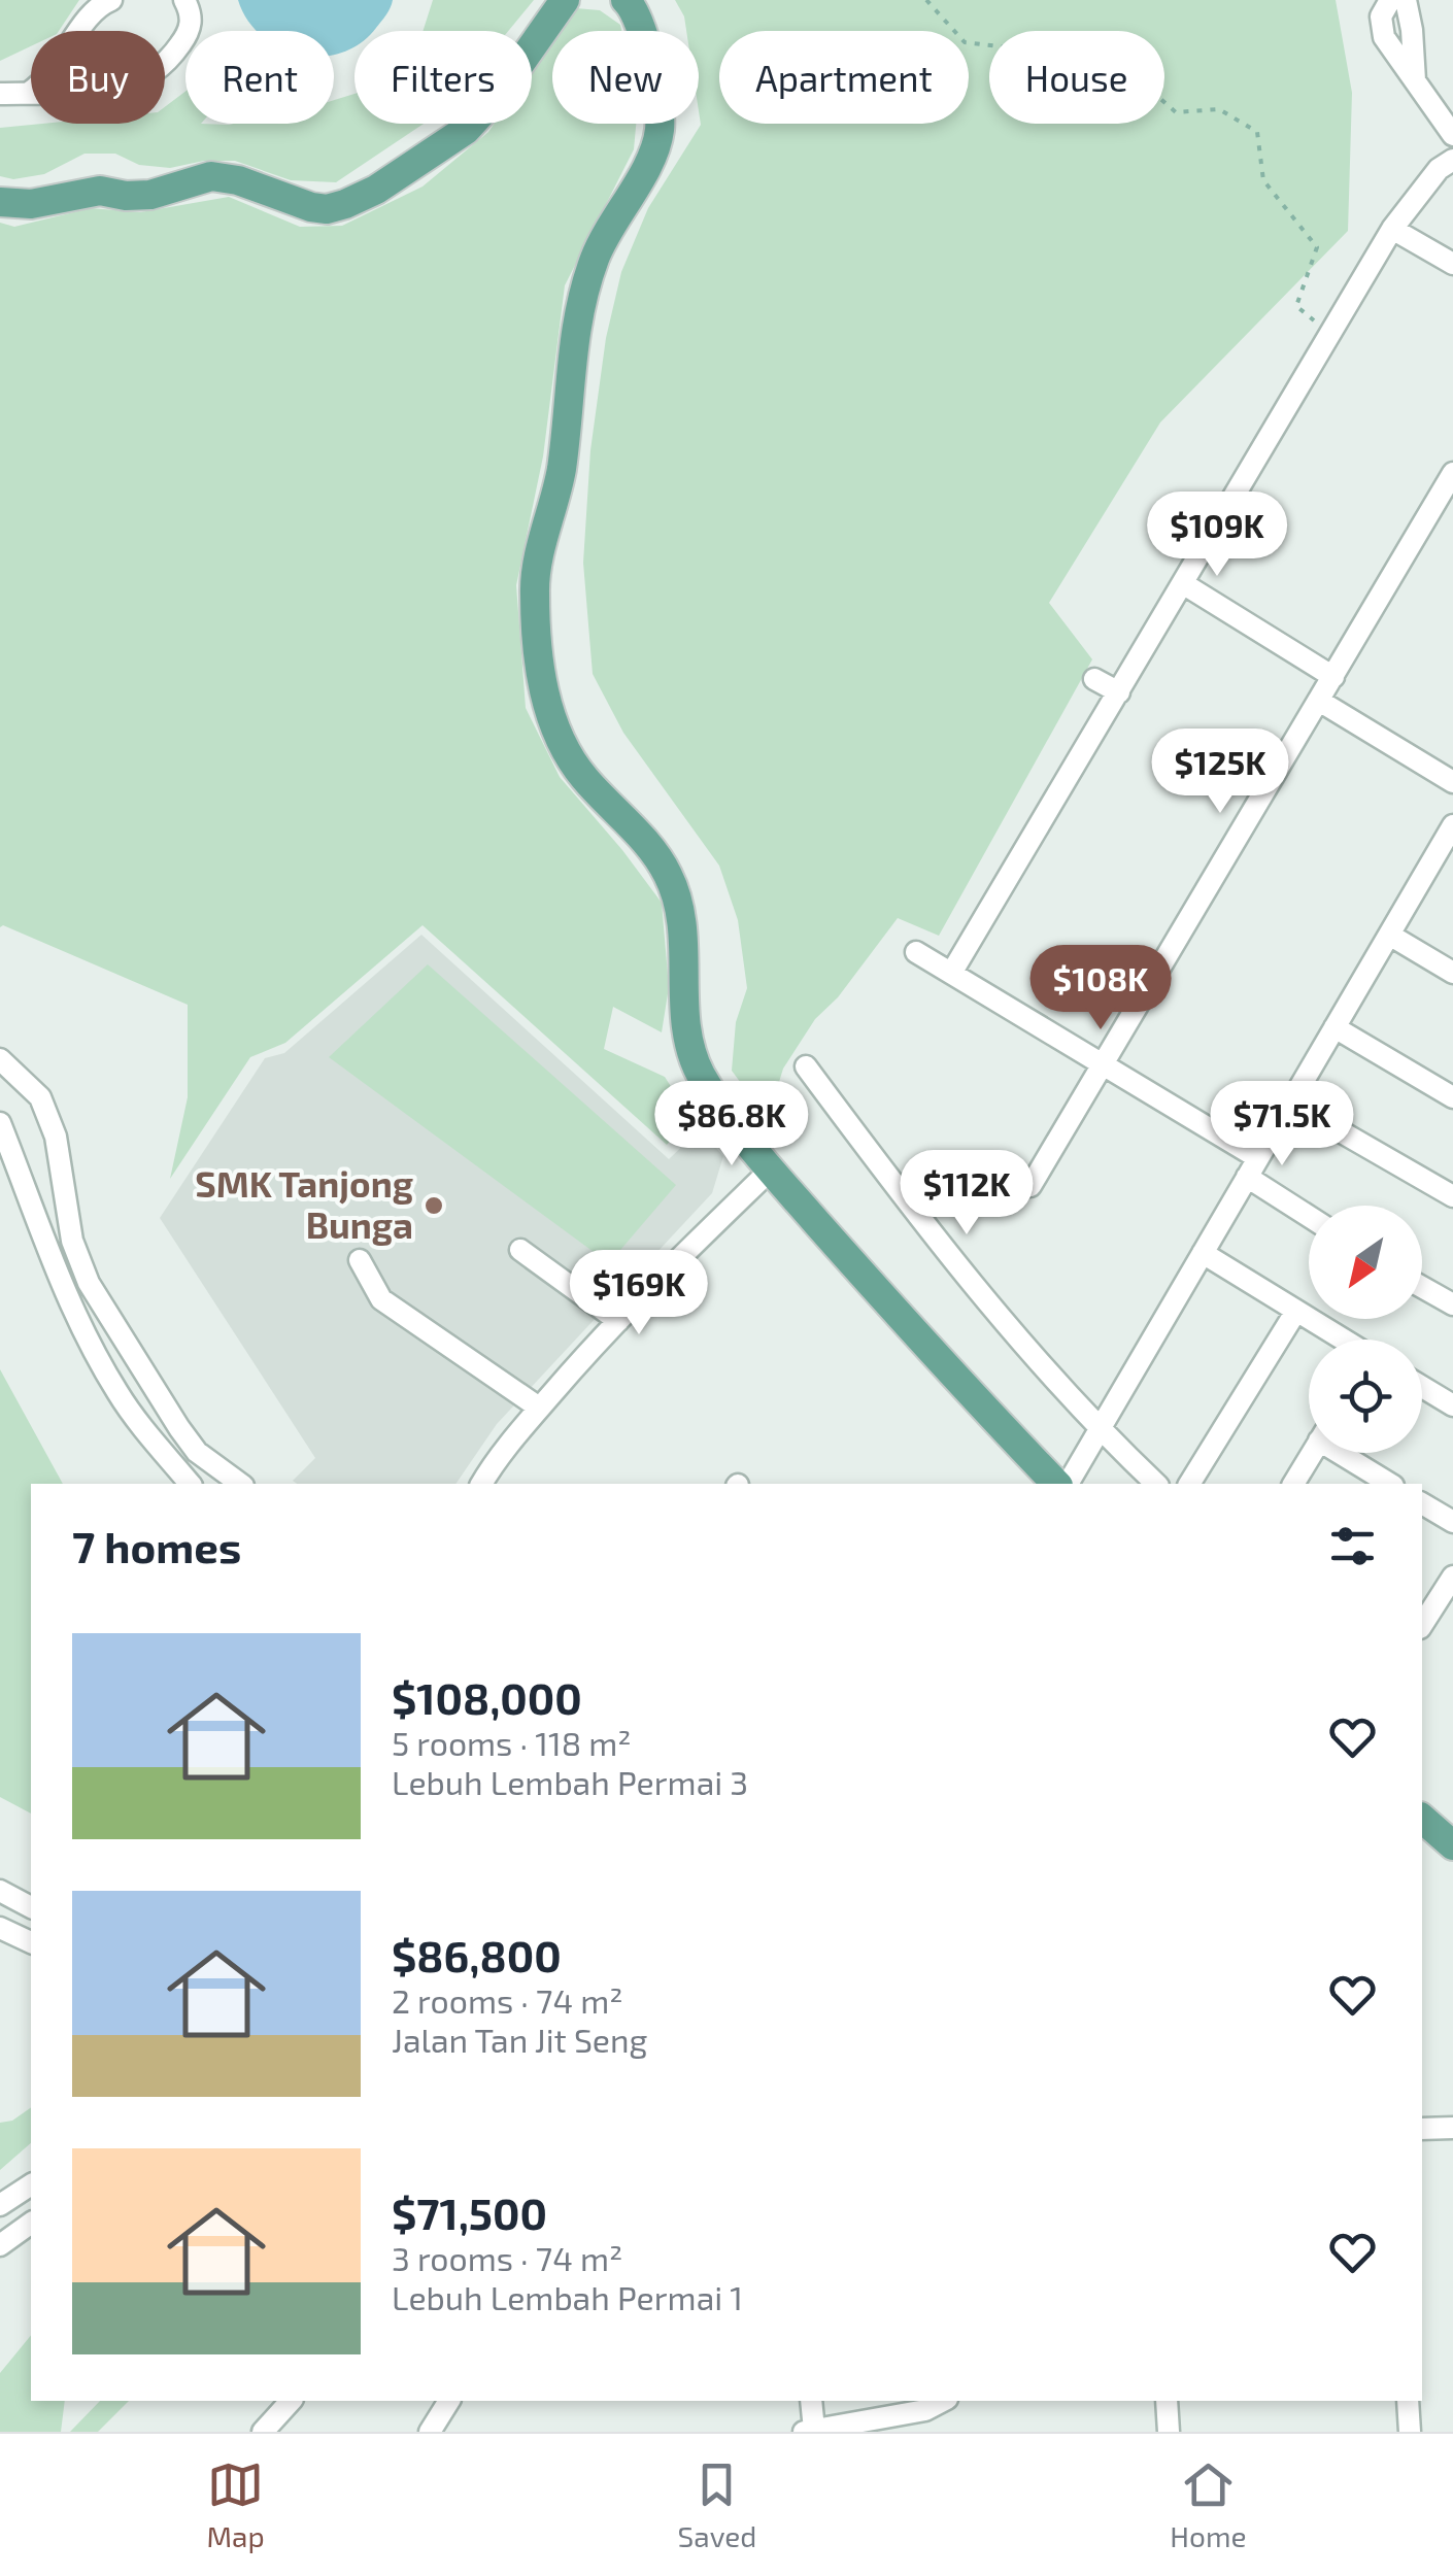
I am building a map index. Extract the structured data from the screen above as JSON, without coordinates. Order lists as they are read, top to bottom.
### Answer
{
  "places": ["SMK Tanjong Bunga"],
  "north": "bottom left",
  "page": {
    "chip": [
      "Buy",
      "Rent",
      "Filters",
      "New",
      "Apartment",
      "House"
    ],
    "price": [
      "$109K",
      "$125K",
      "$108K",
      "$86.8K",
      "$71.5K",
      "$112K",
      "$169K"
    ],
    "heading": "7 homes",
    "list": [
      {
        "name": "$108,000",
        "note": "5 rooms · 118 m² · Lebuh Lembah Permai 3"
      },
      {
        "name": "$86,800",
        "note": "2 rooms · 74 m² · Jalan Tan Jit Seng"
      },
      {
        "name": "$71,500",
        "note": "3 rooms · 74 m² · Lebuh Lembah Permai 1"
      }
    ],
    "tabs": ["Map", "Saved", "Home"]
  }
}
